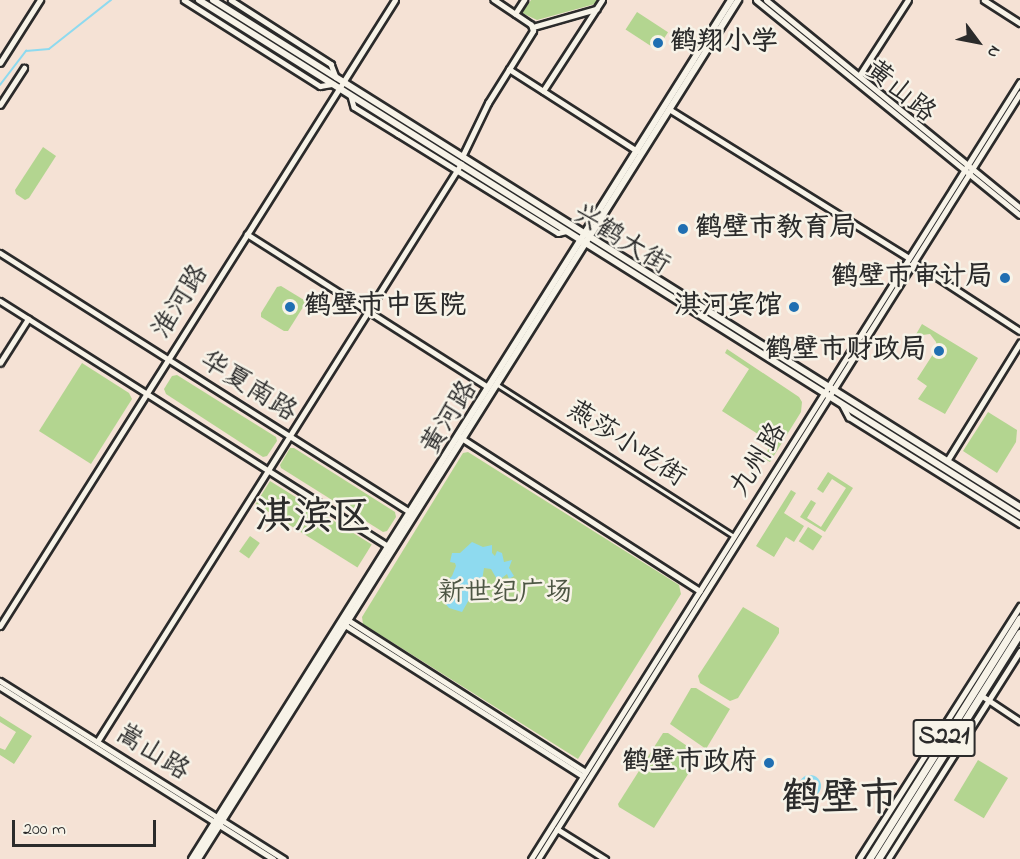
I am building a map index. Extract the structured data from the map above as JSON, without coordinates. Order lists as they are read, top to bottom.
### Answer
{
  "streets": {
    "main road": ["兴鹤大街", "黄河路", "S221"],
    "street": [
      "黄山路",
      "淮河路",
      "华夏南路",
      "燕莎小吃街",
      "九州路",
      "嵩山路"
    ]
  },
  "crossings": [
    ["黄山路", "九州路"],
    ["兴鹤大街", "淮河路"],
    ["兴鹤大街", "黄河路"],
    ["兴鹤大街", "九州路"],
    ["淮河路", "华夏南路"],
    ["华夏南路", "黄河路"],
    ["黄河路", "燕莎小吃街"],
    ["黄河路", "嵩山路"],
    ["燕莎小吃街", "九州路"]
  ],
  "districts": ["淇滨区", "鹤壁市"],
  "parks": ["新世纪广场"],
  "places": [
    "鹤翔小学",
    "鹤壁市教育局",
    "鹤壁市审计局",
    "鹤壁市中医院",
    "淇河宾馆",
    "鹤壁市财政局",
    "鹤壁市政府"
  ],
  "scale_bar": "200 m",
  "north": "bottom right"
}
